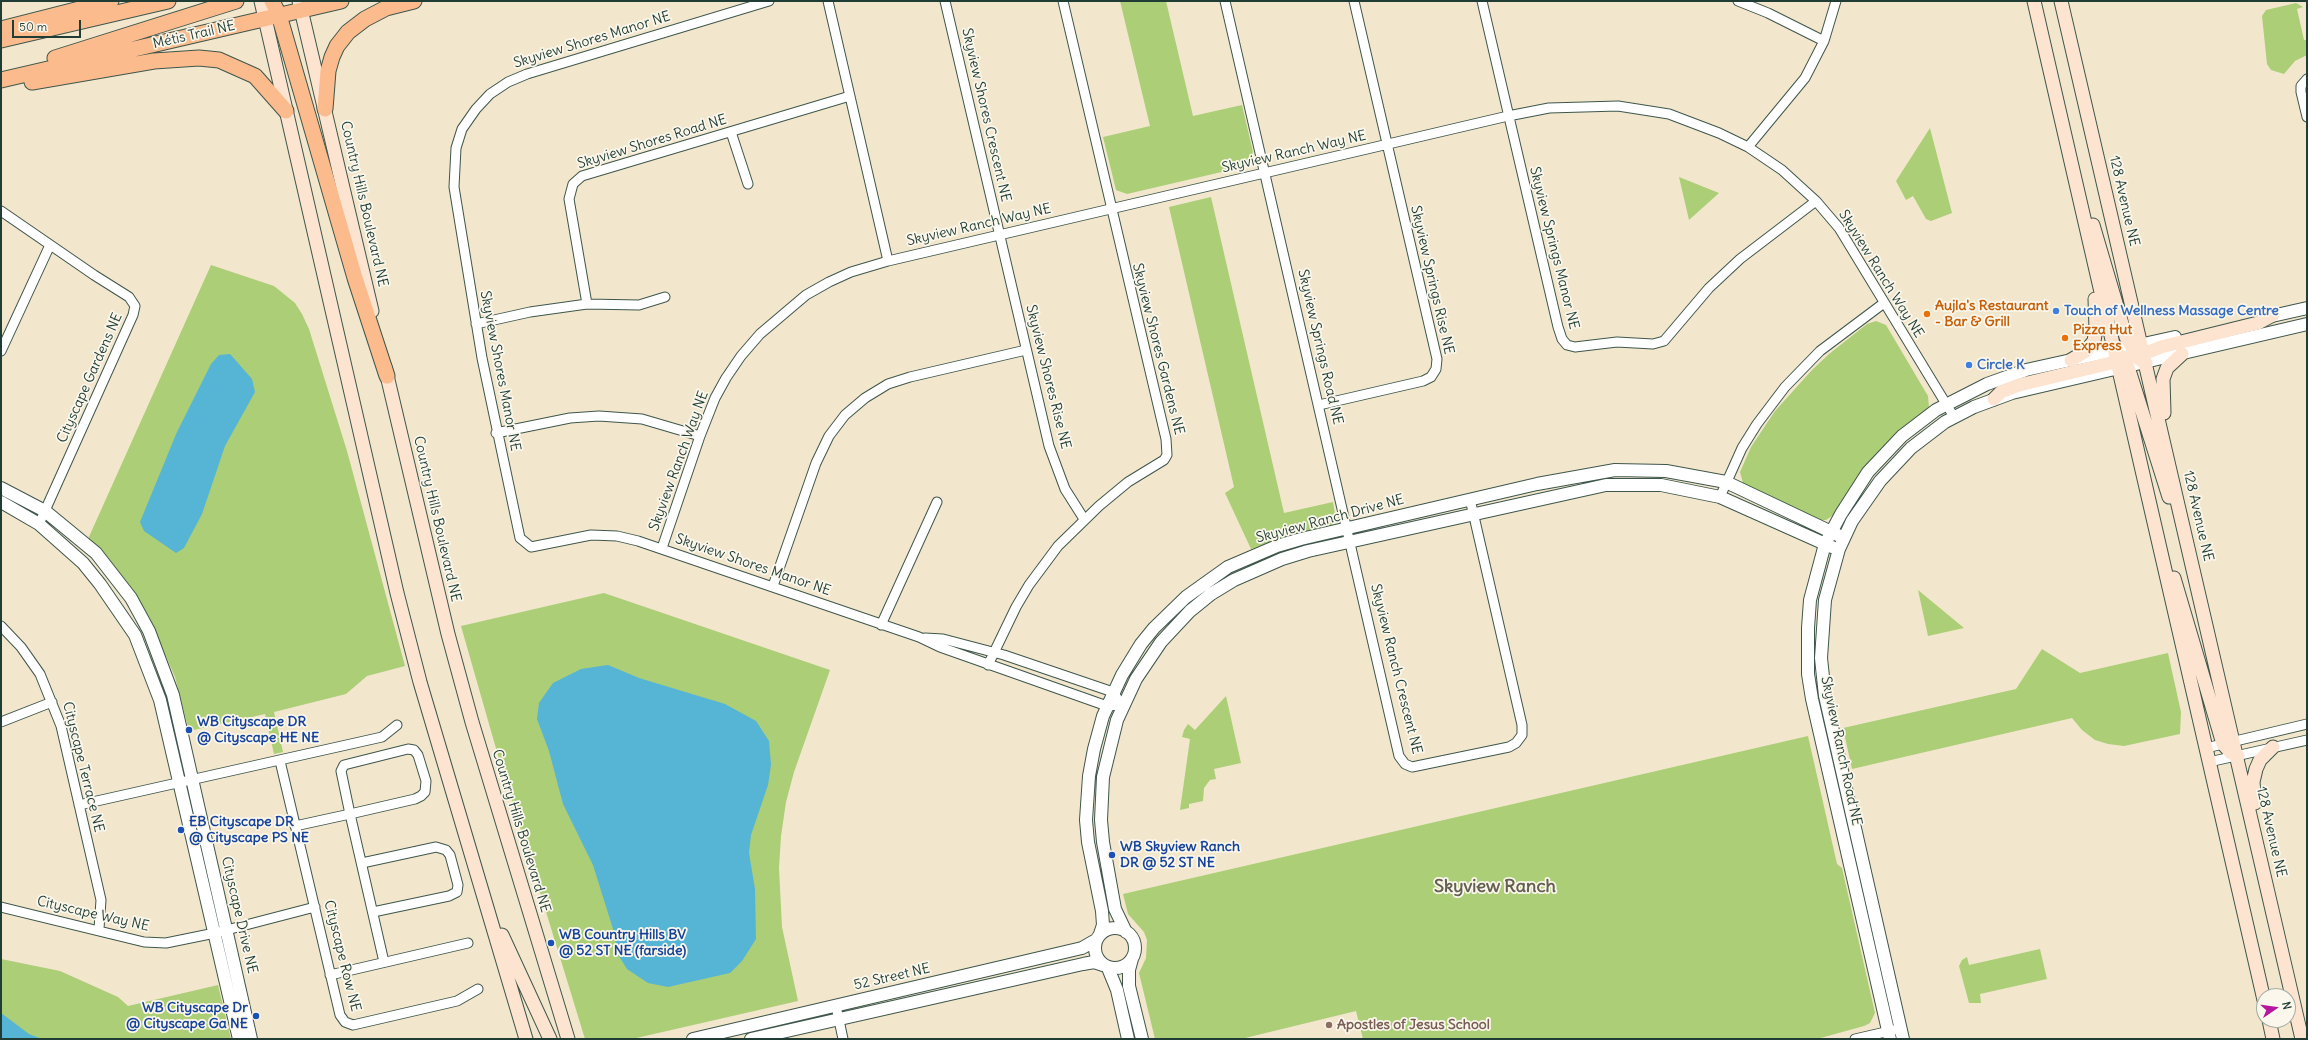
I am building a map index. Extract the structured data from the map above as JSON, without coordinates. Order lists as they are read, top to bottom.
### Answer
{
  "streets": {
    "main road": ["Métis Trail NE", "128 Avenue NE", "Country Hills Boulevard NE"],
    "street": [
      "Skyview Shores Manor NE",
      "Skyview Shores Crescent NE",
      "Skyview Shores Road NE",
      "Skyview Ranch Way NE",
      "Skyview Springs Manor NE",
      "Skyview Springs Rise NE",
      "Skyview Springs Road NE",
      "Skyview Shores Gardens NE",
      "Skyview Shores Rise NE",
      "Cityscape Gardens NE",
      "Skyview Ranch Drive NE",
      "Skyview Ranch Crescent NE",
      "Skyview Ranch Road NE",
      "Cityscape Terrace NE",
      "Cityscape Way NE",
      "Cityscape Drive NE",
      "Cityscape Row NE",
      "52 Street NE"
    ]
  },
  "crossings": [
    ["Métis Trail NE", "Country Hills Boulevard NE"],
    ["Skyview Shores Manor NE", "Skyview Ranch Way NE"],
    ["Skyview Shores Manor NE", "Skyview Shores Gardens NE"],
    ["Skyview Shores Manor NE", "Skyview Ranch Drive NE"],
    ["Skyview Shores Crescent NE", "Skyview Ranch Way NE"],
    ["Skyview Shores Crescent NE", "Skyview Shores Rise NE"],
    ["Skyview Ranch Way NE", "Skyview Springs Manor NE"],
    ["Skyview Ranch Way NE", "Skyview Springs Rise NE"],
    ["Skyview Ranch Way NE", "Skyview Springs Road NE"],
    ["Skyview Ranch Way NE", "Skyview Shores Gardens NE"],
    ["Skyview Ranch Way NE", "Skyview Shores Rise NE"],
    ["Skyview Ranch Way NE", "Skyview Ranch Road NE"],
    ["128 Avenue NE", "Skyview Ranch Road NE"],
    ["Skyview Springs Rise NE", "Skyview Springs Road NE"],
    ["Skyview Springs Road NE", "Skyview Ranch Drive NE"],
    ["Skyview Springs Road NE", "Skyview Ranch Crescent NE"],
    ["Skyview Shores Gardens NE", "Skyview Shores Rise NE"],
    ["Cityscape Gardens NE", "Cityscape Drive NE"],
    ["Skyview Ranch Drive NE", "Skyview Ranch Crescent NE"],
    ["Skyview Ranch Drive NE", "Skyview Ranch Road NE"],
    ["Skyview Ranch Drive NE", "52 Street NE"],
    ["Cityscape Terrace NE", "Cityscape Way NE"],
    ["Cityscape Way NE", "Cityscape Drive NE"],
    ["Cityscape Way NE", "Cityscape Row NE"]
  ],
  "districts": ["Skyview Ranch"],
  "places": [
    "Touch of Wellness Massage Centre",
    "Aujla's Restaurant - Bar & Grill",
    "Pizza Hut Express",
    "Circle K",
    "WB Cityscape DR @ Cityscape HE NE",
    "EB Cityscape DR @ Cityscape PS NE",
    "WB Skyview Ranch DR @ 52 ST NE",
    "WB Country Hills BV @ 52 ST NE (farside)",
    "WB Cityscape Dr @ Cityscape Ga NE",
    "Apostles of Jesus School"
  ],
  "scale_bar": "50 m",
  "north": "right"
}
